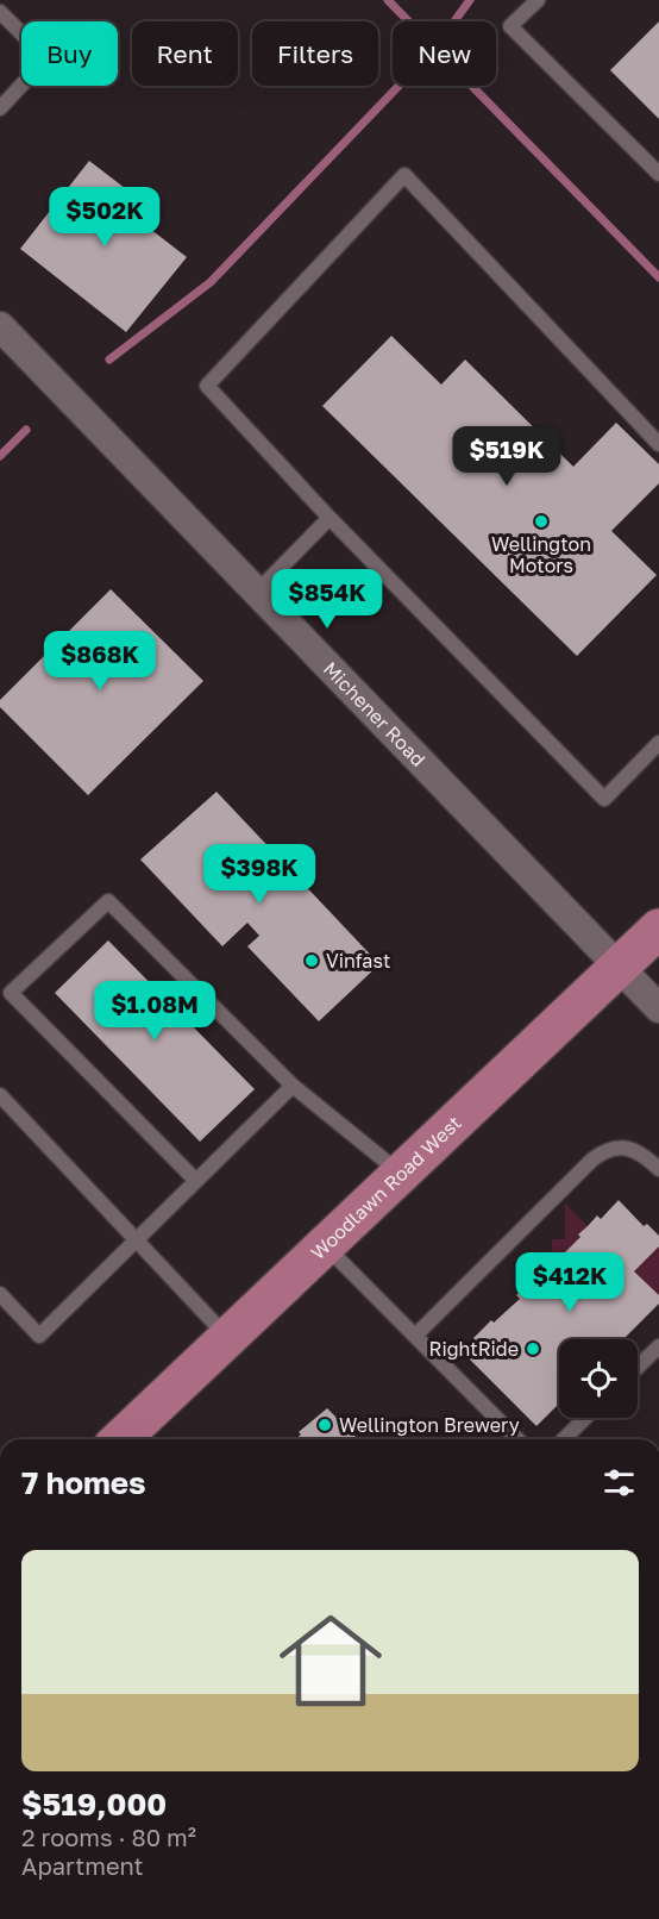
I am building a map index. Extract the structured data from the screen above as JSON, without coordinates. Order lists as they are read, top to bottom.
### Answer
{
  "streets": {
    "main road": ["Woodlawn Road West"],
    "street": ["Michener Road"]
  },
  "crossings": [
    ["Michener Road", "Woodlawn Road West"]
  ],
  "places": [
    "Wellington Motors",
    "Vinfast",
    "RightRide",
    "Wellington Brewery"
  ],
  "page": {
    "chip": [
      "Buy",
      "Rent",
      "Filters",
      "New"
    ],
    "price": [
      "$502K",
      "$519K",
      "$854K",
      "$868K",
      "$398K",
      "$1.08M",
      "$412K"
    ],
    "heading": "7 homes",
    "list": [
      {
        "name": "$519,000",
        "note": "2 rooms · 80 m² · Apartment"
      }
    ]
  }
}
